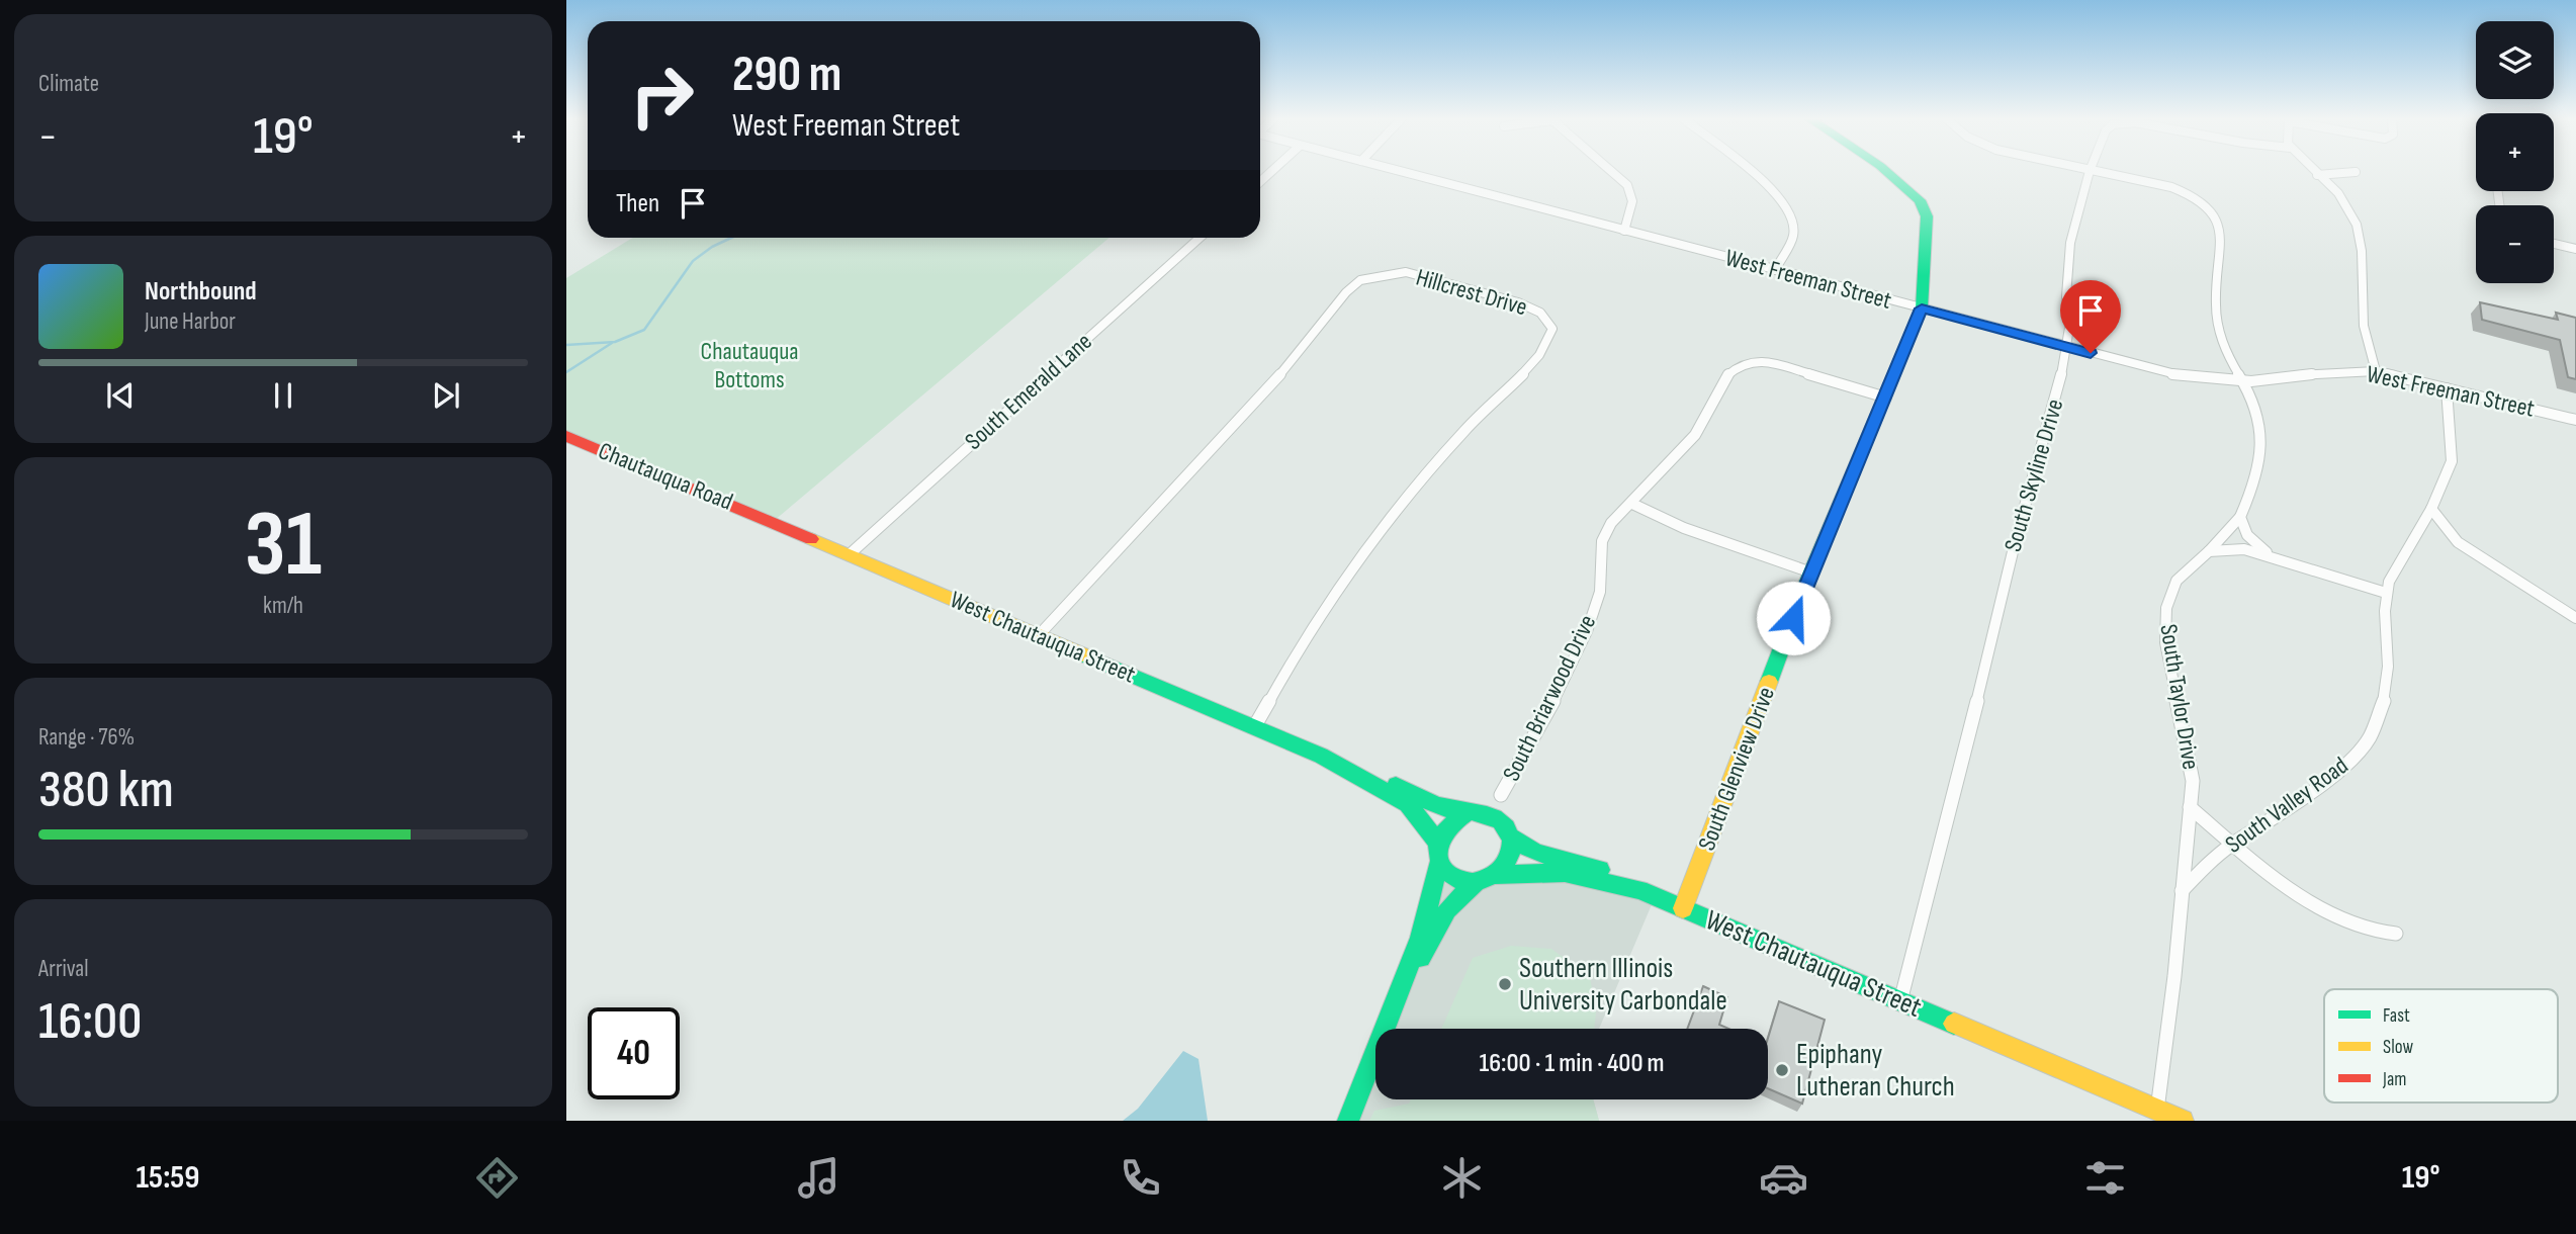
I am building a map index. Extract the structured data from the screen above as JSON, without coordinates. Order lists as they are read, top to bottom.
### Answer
{
  "streets": {
    "street": [
      "West Freeman Street",
      "Hillcrest Drive",
      "South Emerald Lane",
      "South Skyline Drive",
      "Chautauqua Road",
      "West Chautauqua Street",
      "South Taylor Drive",
      "South Briarwood Drive",
      "South Glenview Drive",
      "South Valley Road"
    ]
  },
  "crossings": [
    ["West Freeman Street", "South Skyline Drive"],
    ["West Freeman Street", "South Glenview Drive"],
    ["West Freeman Street", "South Valley Road"],
    ["Hillcrest Drive", "West Chautauqua Street"],
    ["South Emerald Lane", "West Chautauqua Street"],
    ["South Skyline Drive", "West Chautauqua Street"],
    ["Chautauqua Road", "West Chautauqua Street"],
    ["West Chautauqua Street", "South Taylor Drive"],
    ["West Chautauqua Street", "South Glenview Drive"],
    ["South Taylor Drive", "South Valley Road"],
    ["South Briarwood Drive", "South Glenview Drive"]
  ],
  "parks": ["Chautauqua Bottoms"],
  "places": ["Southern Illinois University Carbondale", "Epiphany Lutheran Church"],
  "legend": ["Fast", "Slow", "Jam"],
  "page": {
    "tile": [
      "Climate",
      ["31", "km/h"],
      ["Range · 76%", "380 km"],
      ["Arrival", "16:00"]
    ],
    "map_buttons": ["+", "−"],
    "turn": ["290 m", "West Freeman Street"],
    "heat": ["−", "19°", "+"],
    "then": "Then",
    "song": ["Northbound", "June Harbor"],
    "limit": "40",
    "trip": "16:00 · 1 min · 400 m",
    "tabs": ["15:59", "19°"]
  }
}
